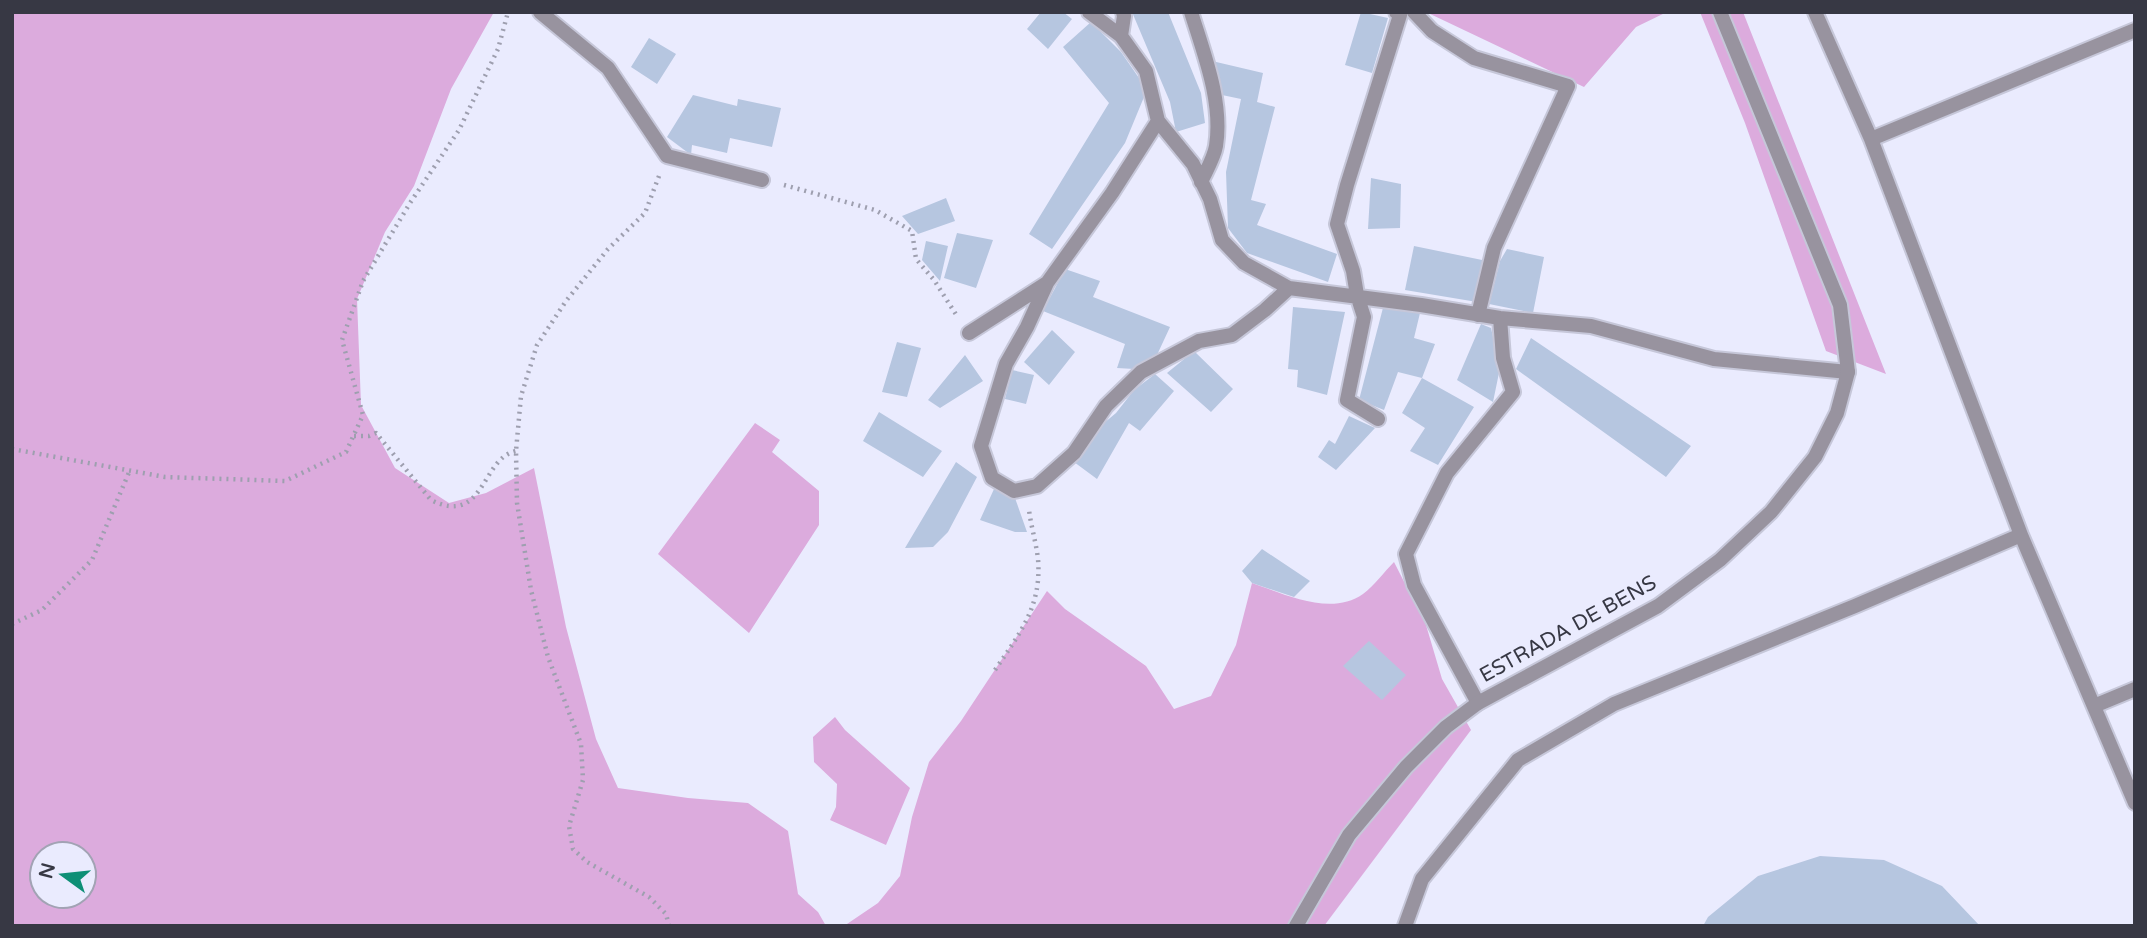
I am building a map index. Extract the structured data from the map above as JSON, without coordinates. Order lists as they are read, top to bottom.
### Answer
{
  "streets": {
    "street": ["ESTRADA DE BENS"]
  },
  "north": "left"
}
